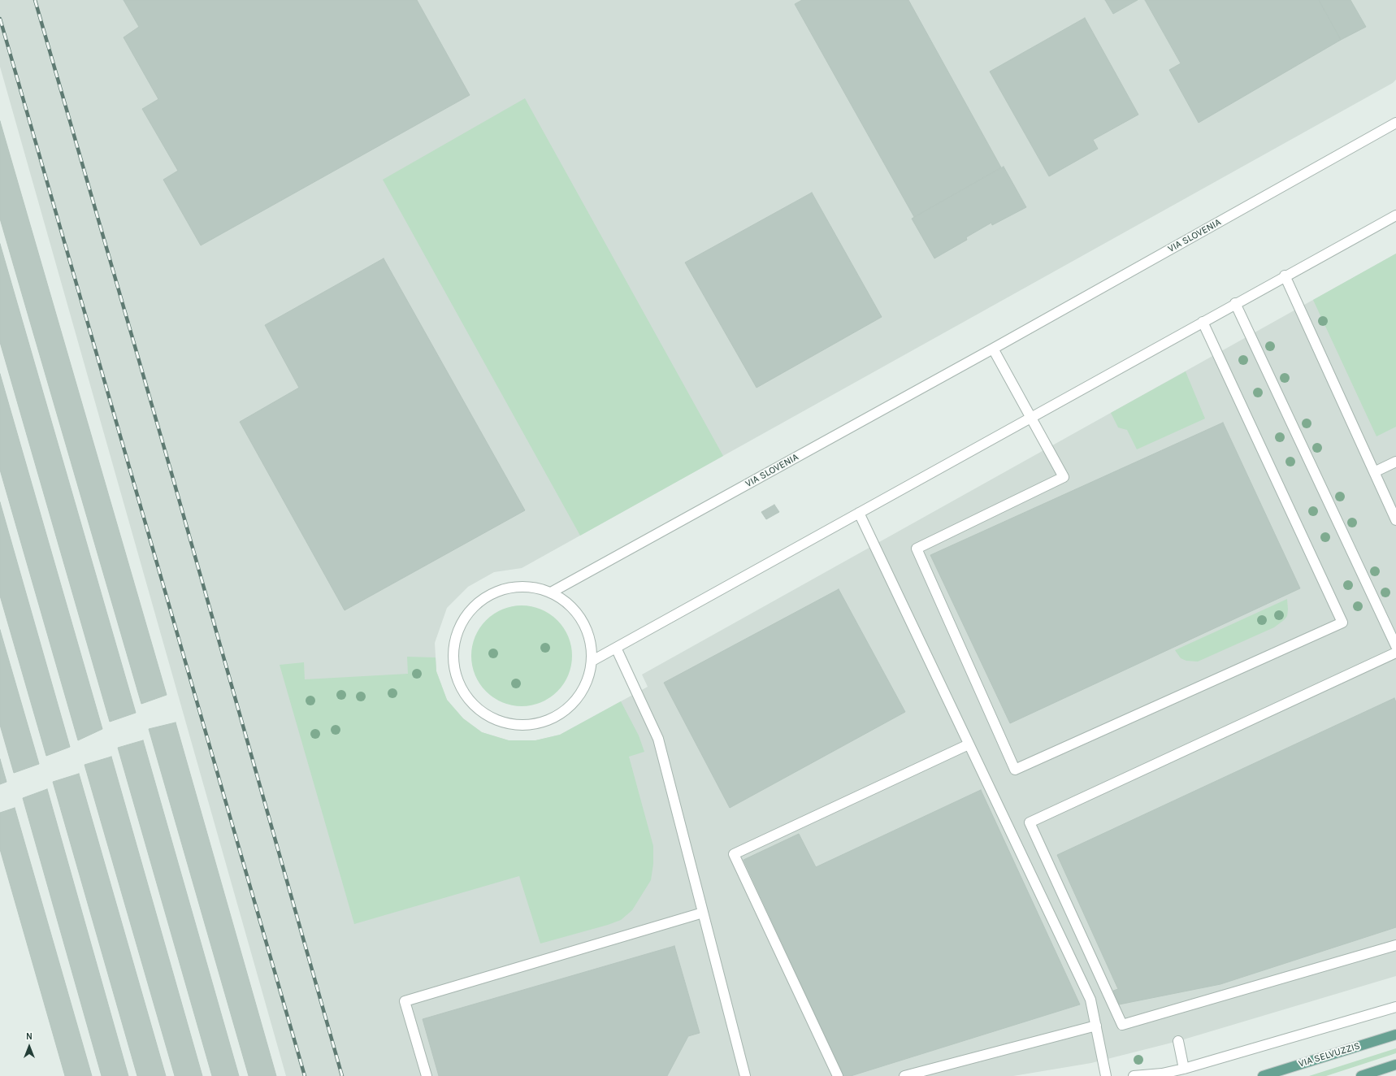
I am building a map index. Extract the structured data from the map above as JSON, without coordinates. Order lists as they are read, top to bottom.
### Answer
{
  "streets": {
    "main road": ["VIA SELVUZZIS"],
    "street": ["VIA SLOVENIA"]
  },
  "north": "top"
}
